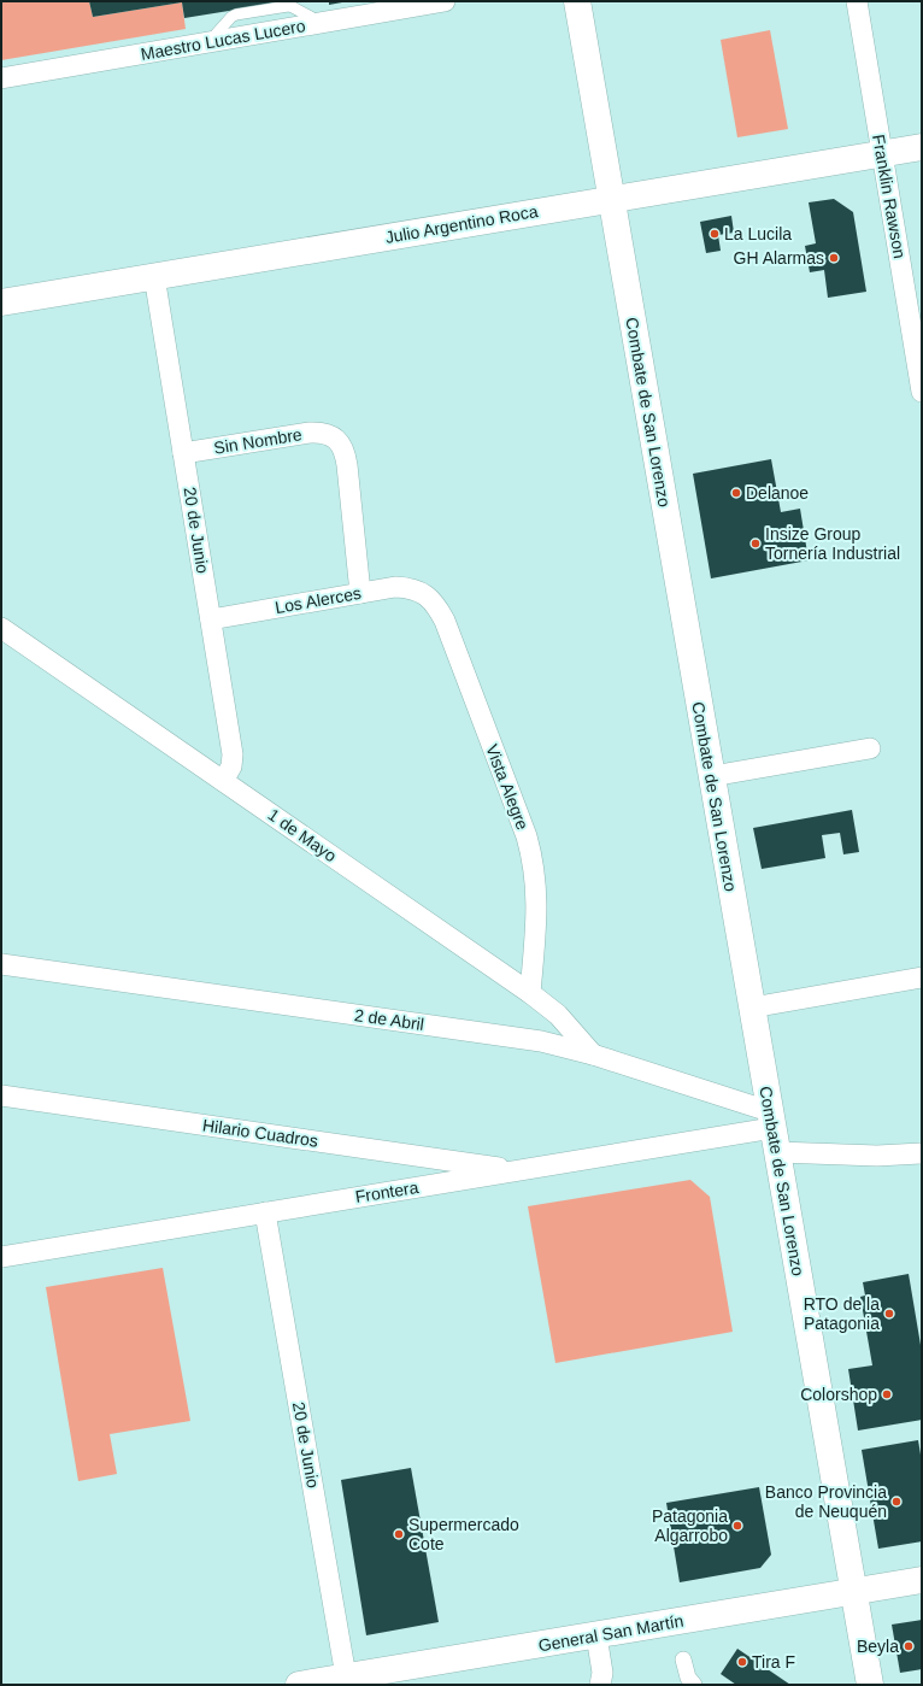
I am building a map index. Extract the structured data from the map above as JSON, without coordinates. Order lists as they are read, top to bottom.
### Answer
{
  "streets": {
    "main road": ["Julio Argentino Roca", "Combate de San Lorenzo", "General San Martín"],
    "street": [
      "Maestro Lucas Lucero",
      "Franklin Rawson",
      "Sin Nombre",
      "20 de Junio",
      "Los Alerces",
      "Vista Alegre",
      "1 de Mayo",
      "2 de Abril",
      "Hilario Cuadros",
      "Frontera"
    ]
  },
  "crossings": [
    ["Franklin Rawson", "Julio Argentino Roca"],
    ["Julio Argentino Roca", "Combate de San Lorenzo"],
    ["Julio Argentino Roca", "20 de Junio"],
    ["Combate de San Lorenzo", "2 de Abril"],
    ["Combate de San Lorenzo", "Frontera"],
    ["Combate de San Lorenzo", "General San Martín"],
    ["Sin Nombre", "20 de Junio"],
    ["Sin Nombre", "Los Alerces"],
    ["20 de Junio", "Los Alerces"],
    ["20 de Junio", "1 de Mayo"],
    ["20 de Junio", "Frontera"],
    ["20 de Junio", "General San Martín"],
    ["Los Alerces", "Vista Alegre"],
    ["Vista Alegre", "1 de Mayo"],
    ["1 de Mayo", "2 de Abril"],
    ["2 de Abril", "Frontera"],
    ["Hilario Cuadros", "Frontera"]
  ],
  "places": [
    "La Lucila",
    "GH Alarmas",
    "Delanoe",
    "Insize Group Tornería Industrial",
    "RTO de la Patagonia",
    "Colorshop",
    "Banco Provincia de Neuquén",
    "Patagonia Algarrobo",
    "Supermercado Cote",
    "Beyla",
    "Tira F"
  ]
}
